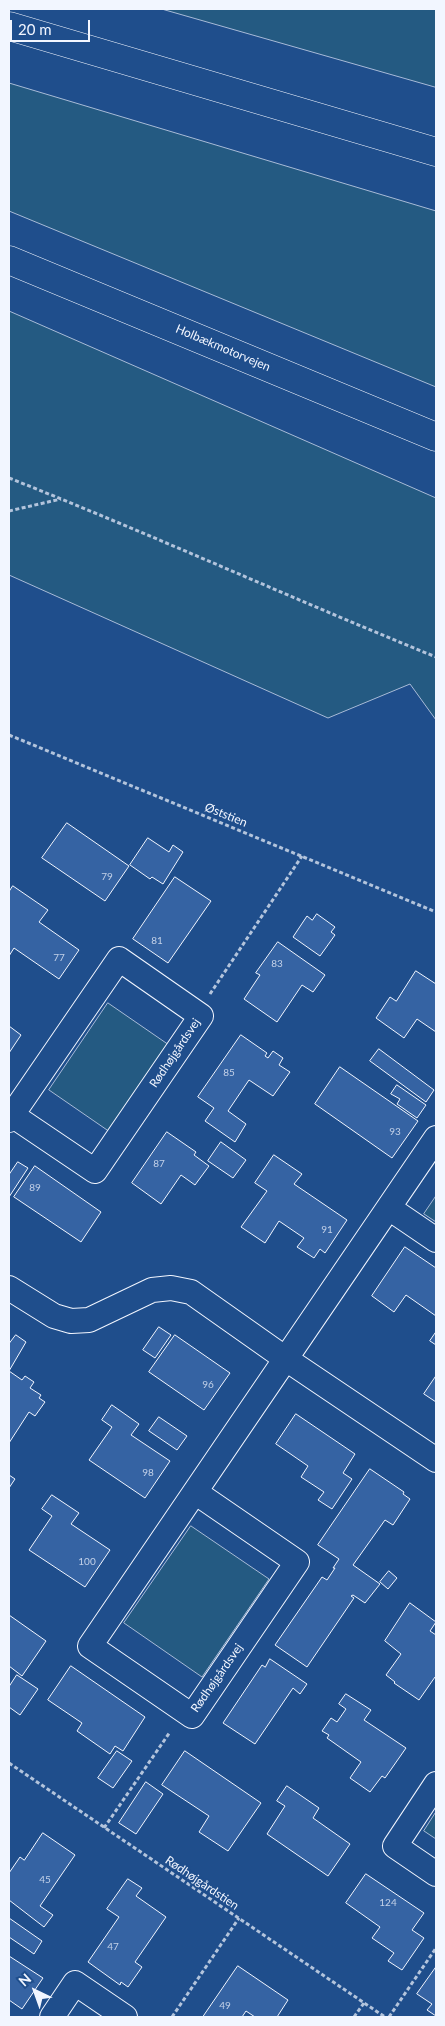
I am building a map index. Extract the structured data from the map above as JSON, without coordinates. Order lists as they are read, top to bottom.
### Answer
{
  "streets": {
    "highway": ["Holbækmotorvejen"],
    "street": ["Rødhøjgårdsvej"],
    "path": ["Øststien", "Rødhøjgårdstien"]
  },
  "house_numbers": [
    "79",
    "81",
    "77",
    "83",
    "85",
    "93",
    "87",
    "89",
    "91",
    "96",
    "98",
    "100",
    "45",
    "124",
    "47",
    "49"
  ],
  "scale_bar": "20 m",
  "north": "top left"
}
